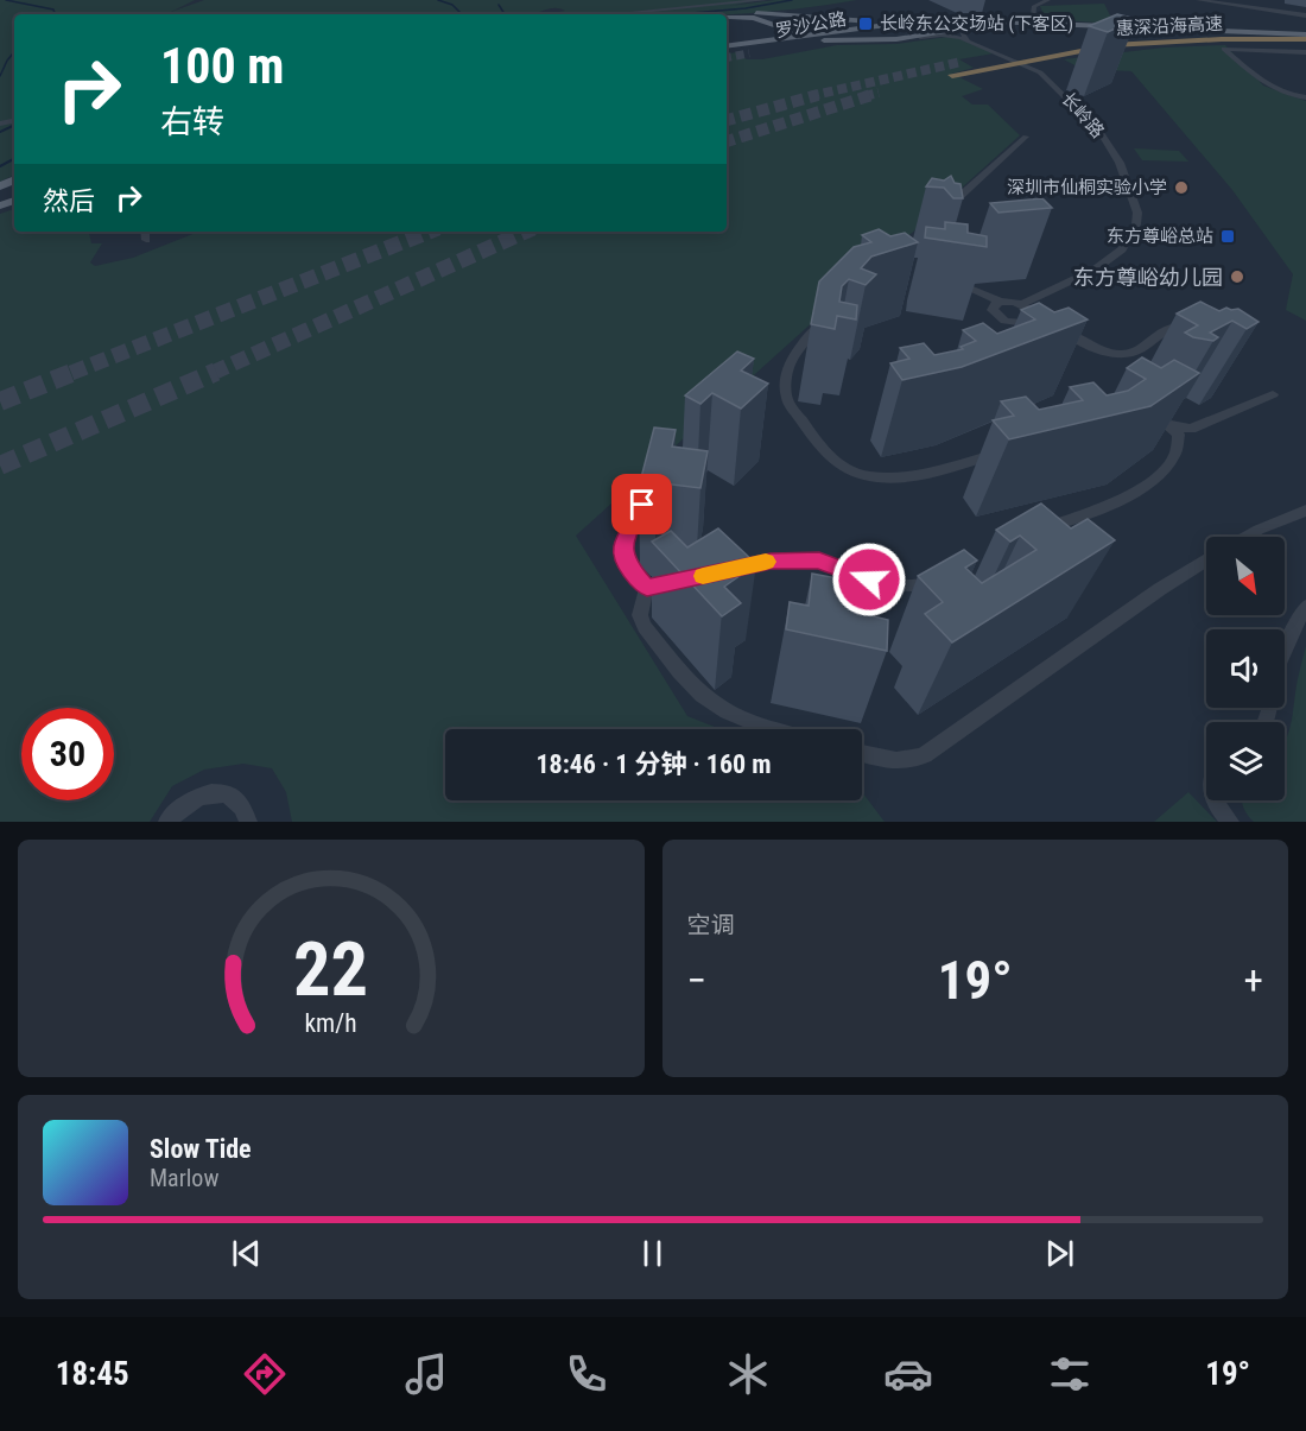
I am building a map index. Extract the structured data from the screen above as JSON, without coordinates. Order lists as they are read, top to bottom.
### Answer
{
  "streets": {
    "highway": ["惠深沿海高速"],
    "main road": ["罗沙公路"],
    "street": ["长岭路"]
  },
  "crossings": [
    ["罗沙公路", "惠深沿海高速"]
  ],
  "places": {
    "transit": ["长岭东公交场站 (下客区)", "东方尊峪总站"],
    "other": ["深圳市仙桐实验小学", "东方尊峪幼儿园"]
  },
  "north": "bottom right",
  "page": {
    "turn": ["100 m", "右转"],
    "then": "然后",
    "limit": "30",
    "trip": "18:46 · 1 分钟 · 160 m",
    "tile": "空调",
    "heat": ["−", "19°", "+"],
    "song": ["Slow Tide", "Marlow"],
    "tabs": ["18:45", "19°"],
    "gauge": ["22", "km/h"]
  }
}
